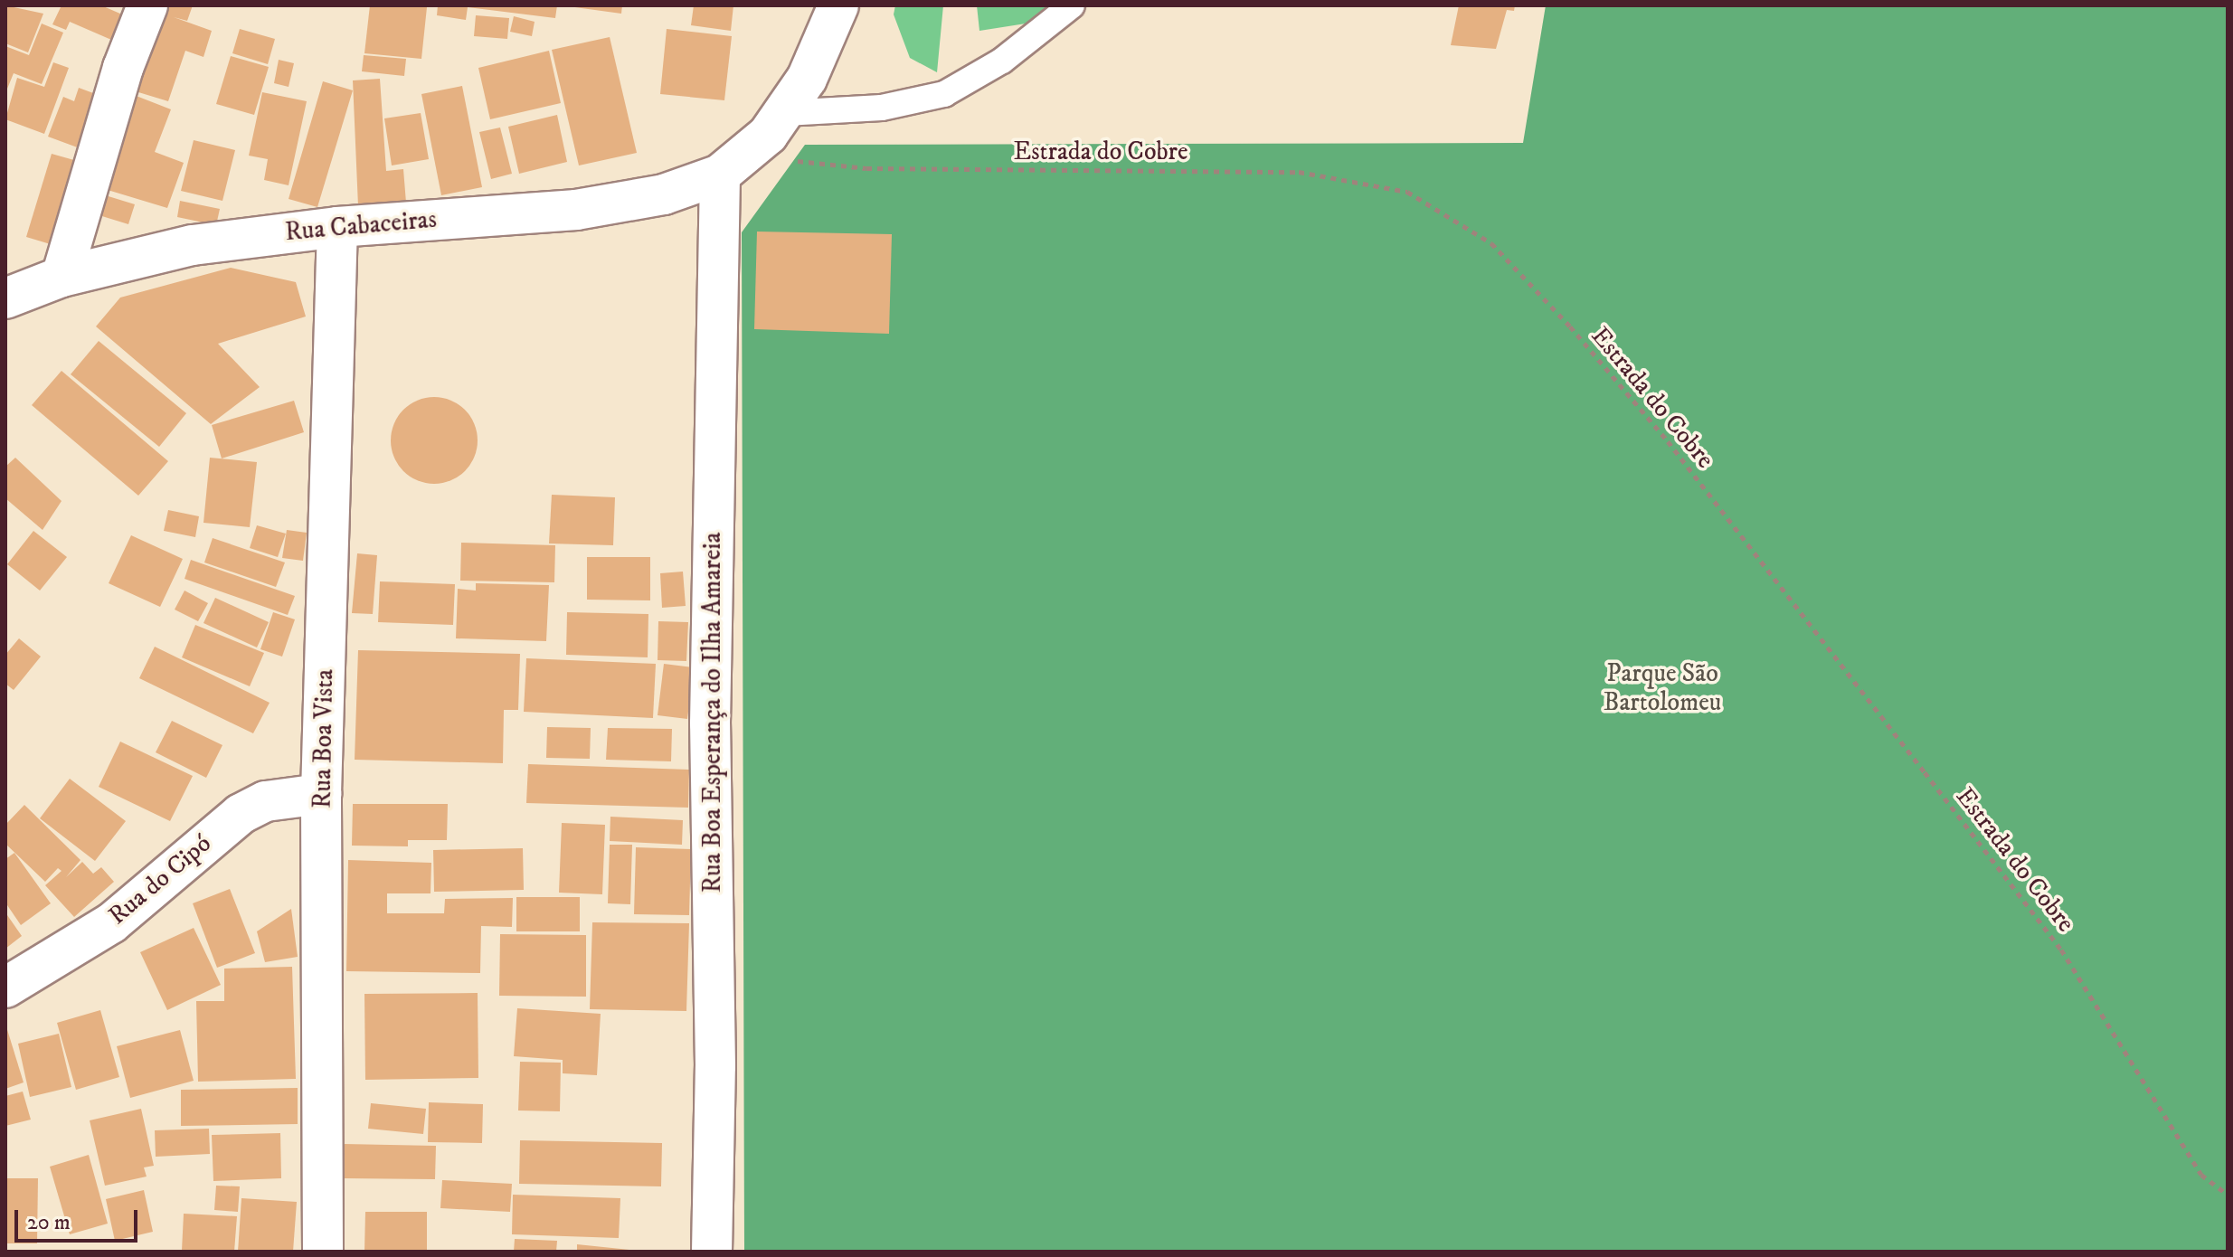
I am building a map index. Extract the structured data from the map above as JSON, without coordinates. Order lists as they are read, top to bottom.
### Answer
{
  "streets": {
    "street": [
      "Rua Cabaceiras",
      "Rua Boa Esperança do Ilha Amareia",
      "Rua Boa Vista",
      "Rua do Cipó"
    ],
    "path": ["Estrada do Cobre"]
  },
  "crossings": [
    ["Estrada do Cobre", "Rua Cabaceiras"],
    ["Estrada do Cobre", "Rua Boa Esperança do Ilha Amareia"],
    ["Rua Cabaceiras", "Rua Boa Esperança do Ilha Amareia"],
    ["Rua Cabaceiras", "Rua Boa Vista"],
    ["Rua Boa Vista", "Rua do Cipó"]
  ],
  "parks": ["Parque São Bartolomeu"],
  "scale_bar": "20 m"
}
